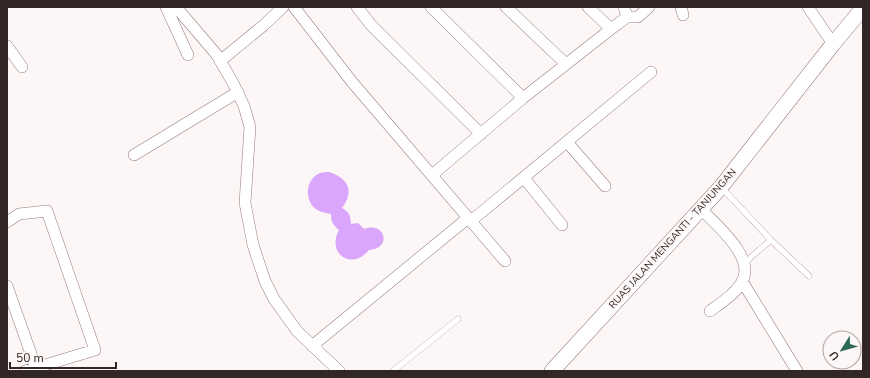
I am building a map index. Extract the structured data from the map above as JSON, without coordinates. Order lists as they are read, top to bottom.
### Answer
{
  "streets": {
    "main road": ["RUAS JALAN MENGANTI - TANJUNGAN"]
  },
  "scale_bar": "50 m",
  "north": "bottom left"
}
